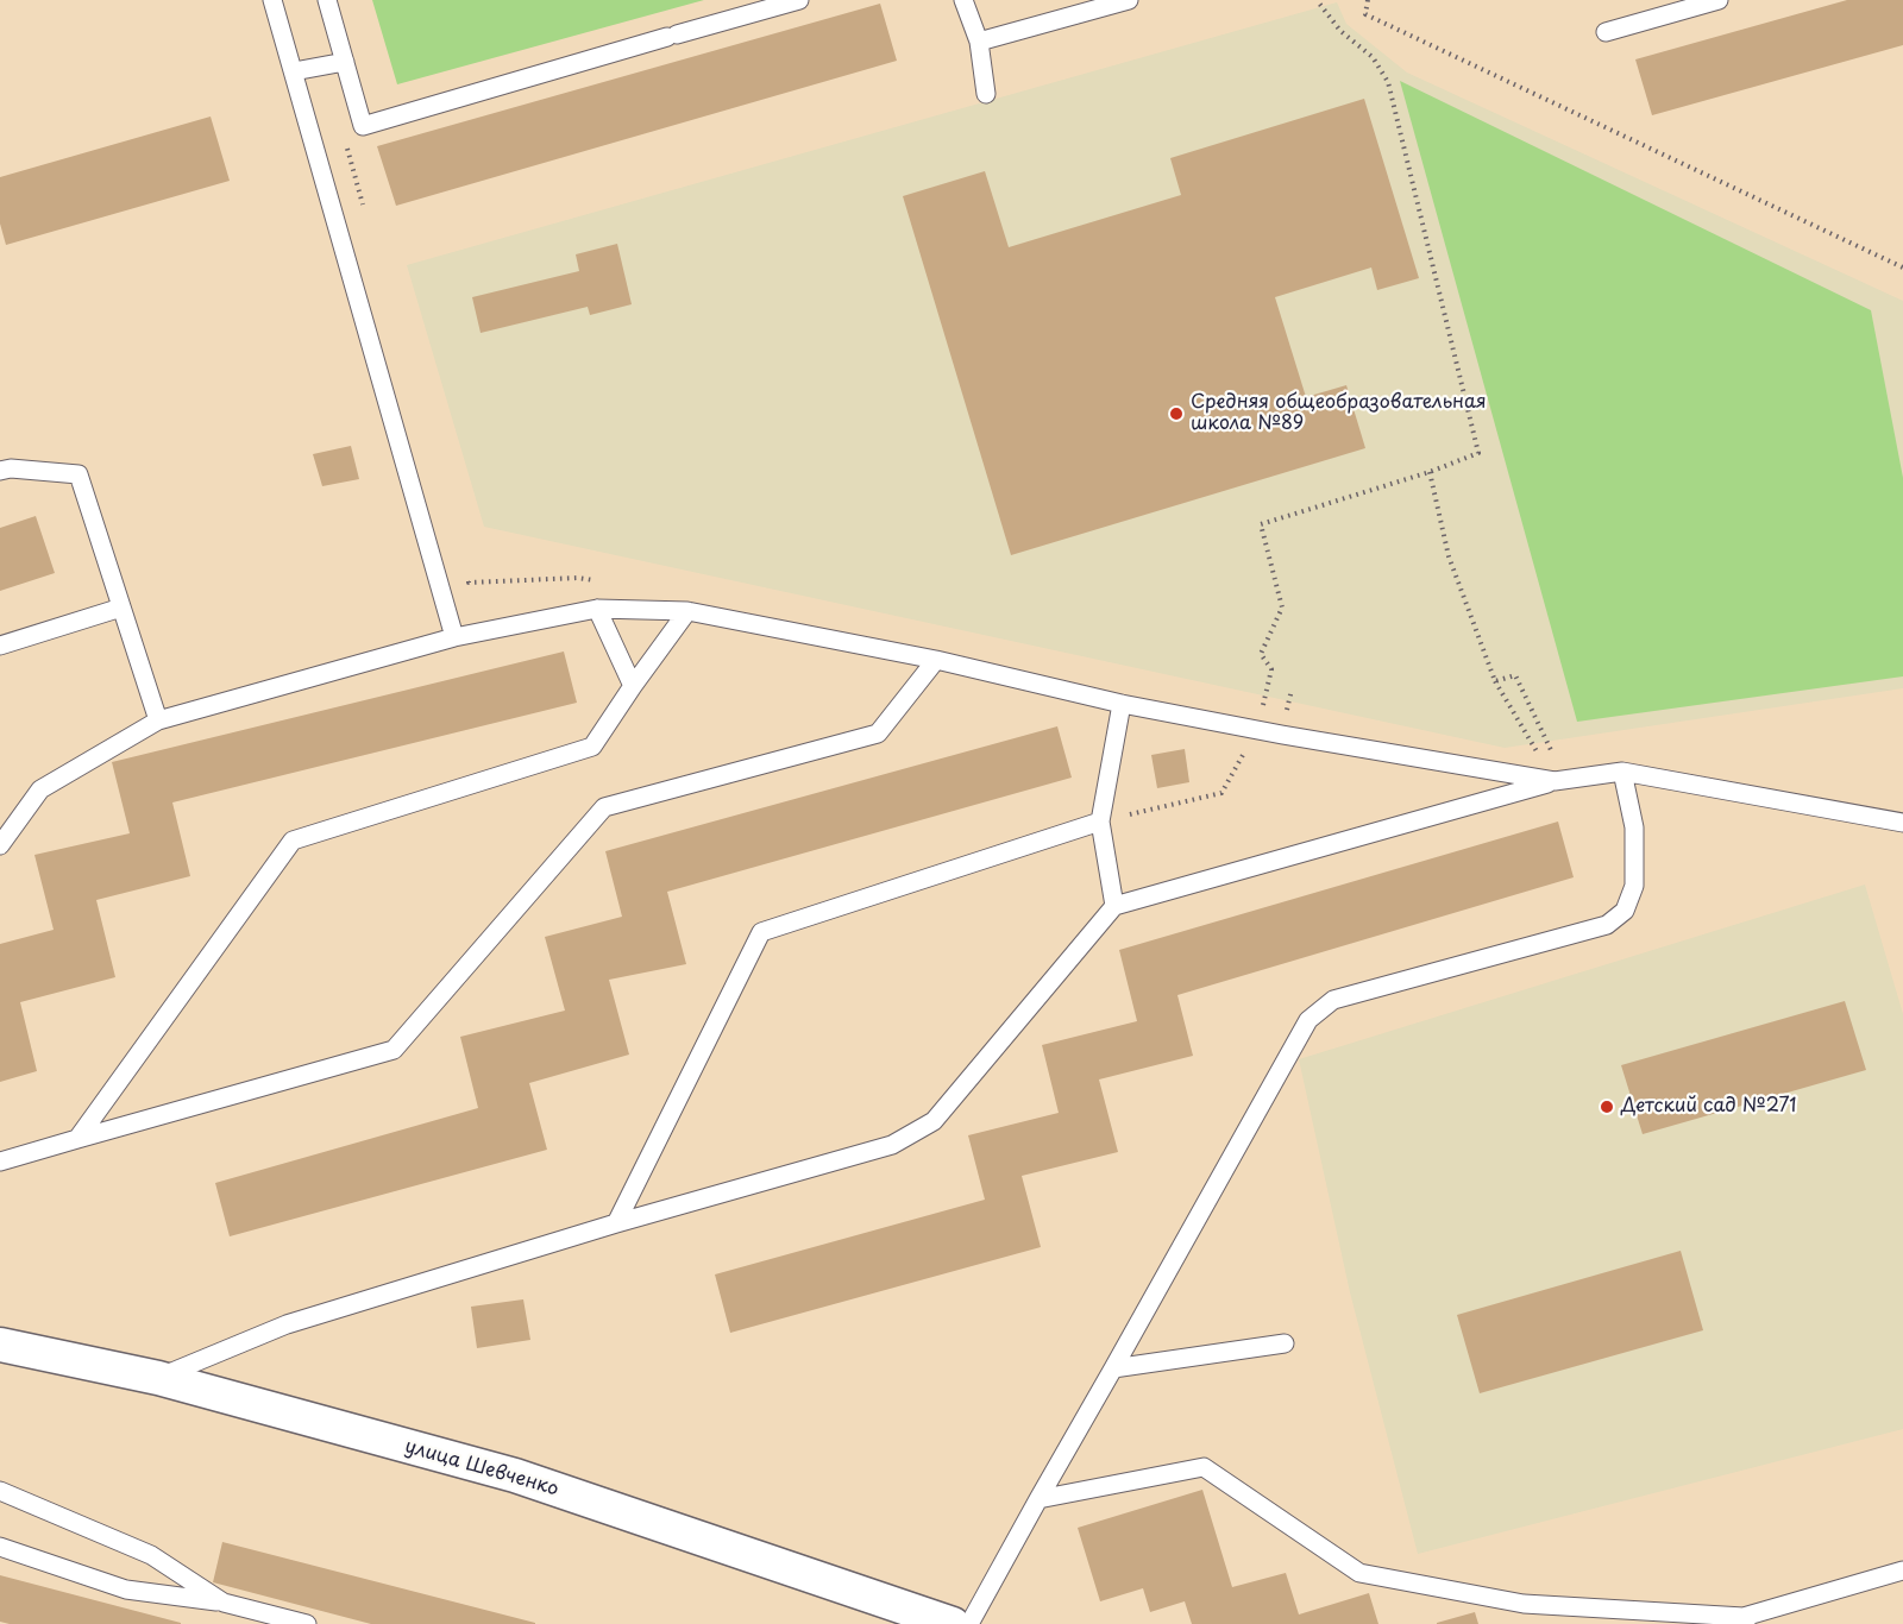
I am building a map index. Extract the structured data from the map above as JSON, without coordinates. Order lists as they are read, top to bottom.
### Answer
{
  "streets": {
    "street": ["улица Шевченко"]
  },
  "places": ["Средняя общеобразовательная школа №89", "Детский сад №271"]
}
